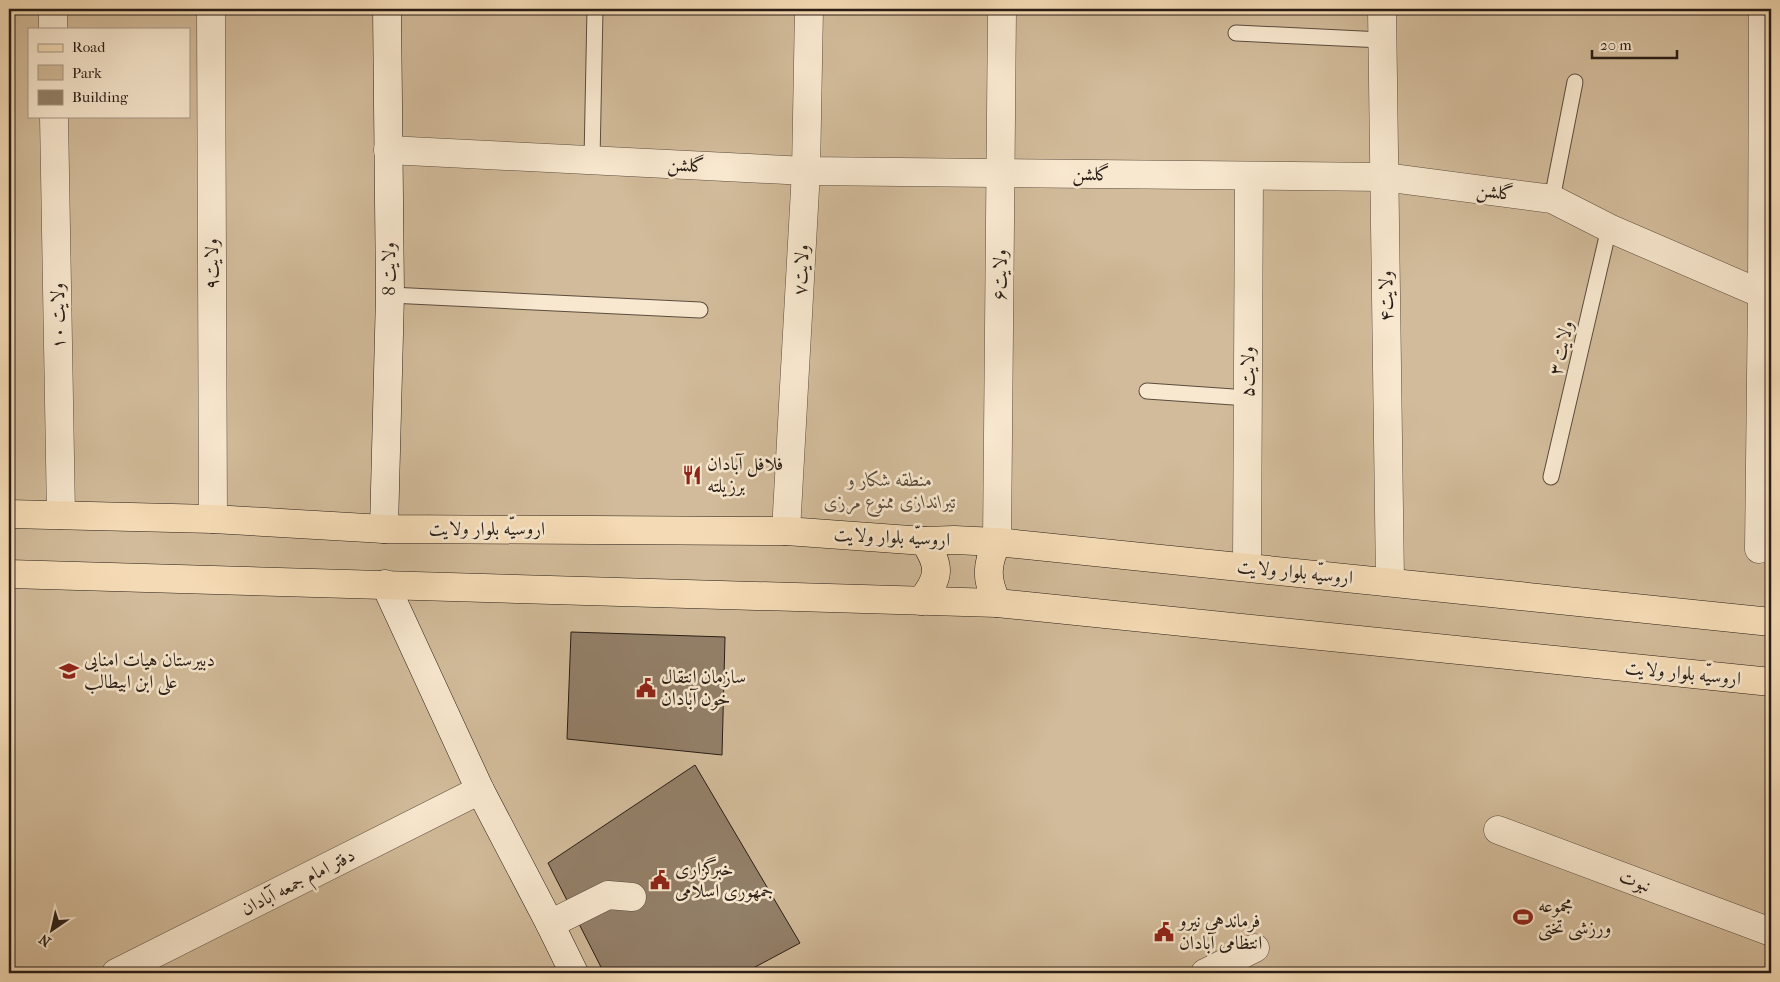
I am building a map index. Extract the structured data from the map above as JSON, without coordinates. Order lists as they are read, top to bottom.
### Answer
{
  "streets": {
    "main road": ["اروسیّه بلوار ولایت"],
    "street": [
      "گلشن",
      "ولایت۹",
      "ولایت 8",
      "ولایت۷",
      "ولایت۶",
      "ولایت۴",
      "ولایت ۱۰",
      "ولایت۵",
      "نبوت",
      "دفتر امام جمعه آبادان"
    ],
    "lane": ["ولایت ۳"]
  },
  "crossings": [
    ["گلشن", "ولایت 8"],
    ["گلشن", "ولایت۷"],
    ["گلشن", "ولایت۶"],
    ["گلشن", "ولایت۴"],
    ["گلشن", "ولایت ۳"],
    ["گلشن", "ولایت۵"],
    ["ولایت۹", "اروسیّه بلوار ولایت"],
    ["ولایت 8", "اروسیّه بلوار ولایت"],
    ["ولایت۷", "اروسیّه بلوار ولایت"],
    ["ولایت۶", "اروسیّه بلوار ولایت"],
    ["ولایت۴", "اروسیّه بلوار ولایت"],
    ["ولایت ۱۰", "اروسیّه بلوار ولایت"],
    ["ولایت۵", "اروسیّه بلوار ولایت"]
  ],
  "parks": ["منطقه شکار و تیراندازی ممنوع مرزی"],
  "places": {
    "restaurant": ["فلافل آبادان برزیلته"],
    "school or university": ["دبیرستان هیات امنایی علی ابن ابیطالب"],
    "public building": ["سازمان انتقال خون آبادان", "خبرگزاری جمهوری اسلامی", "فرماندهی نیرو انتظامی آبادان"],
    "sports": ["مجموعه ورزشی تختی"]
  },
  "legend": ["Road", "Park", "Building"],
  "scale_bar": "20 m",
  "north": "bottom left"
}
